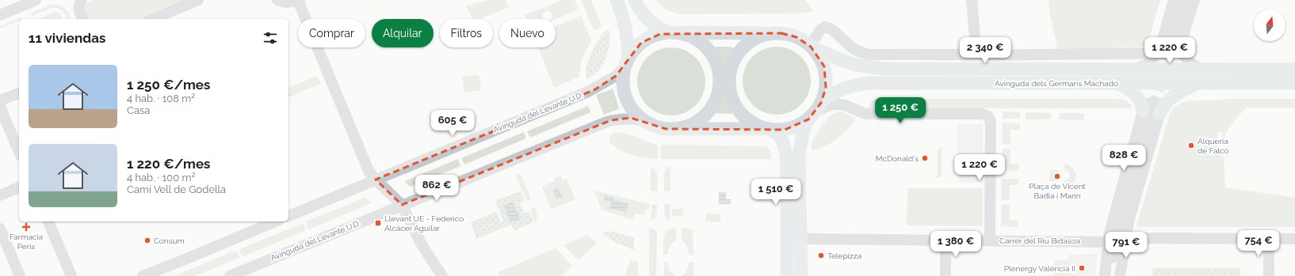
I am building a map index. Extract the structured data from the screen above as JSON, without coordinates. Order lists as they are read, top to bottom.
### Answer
{
  "streets": {
    "main road": ["Avinguda dels Germans Machado"],
    "street": ["Avinguda del Levante U.D.", "Carrer del Riu Bidasoa"]
  },
  "places": {
    "other": [
      "Alqueria de Falcó",
      "McDonald's",
      "Plaça de Vicent Badia i Marín",
      "Consum",
      "Telepizza",
      "Plenergy València II"
    ],
    "transit": ["Llevant UE - Federico Alcácer Aguilar"],
    "health": ["Farmacia Peris"]
  },
  "north": "top",
  "page": {
    "chip": [
      "Comprar",
      "Alquilar",
      "Filtros",
      "Nuevo"
    ],
    "heading": "11 viviendas",
    "price": [
      "2 340 €",
      "1 220 €",
      "1 250 €",
      "605 €",
      "828 €",
      "1 220 €",
      "862 €",
      "1 510 €",
      "754 €",
      "1 380 €",
      "791 €"
    ],
    "list": [
      {
        "name": "1 250 €/mes",
        "note": "4 hab. · 108 m² · Casa"
      },
      {
        "name": "1 220 €/mes",
        "note": "4 hab. · 100 m² · Camí Vell de Godella"
      }
    ]
  }
}
